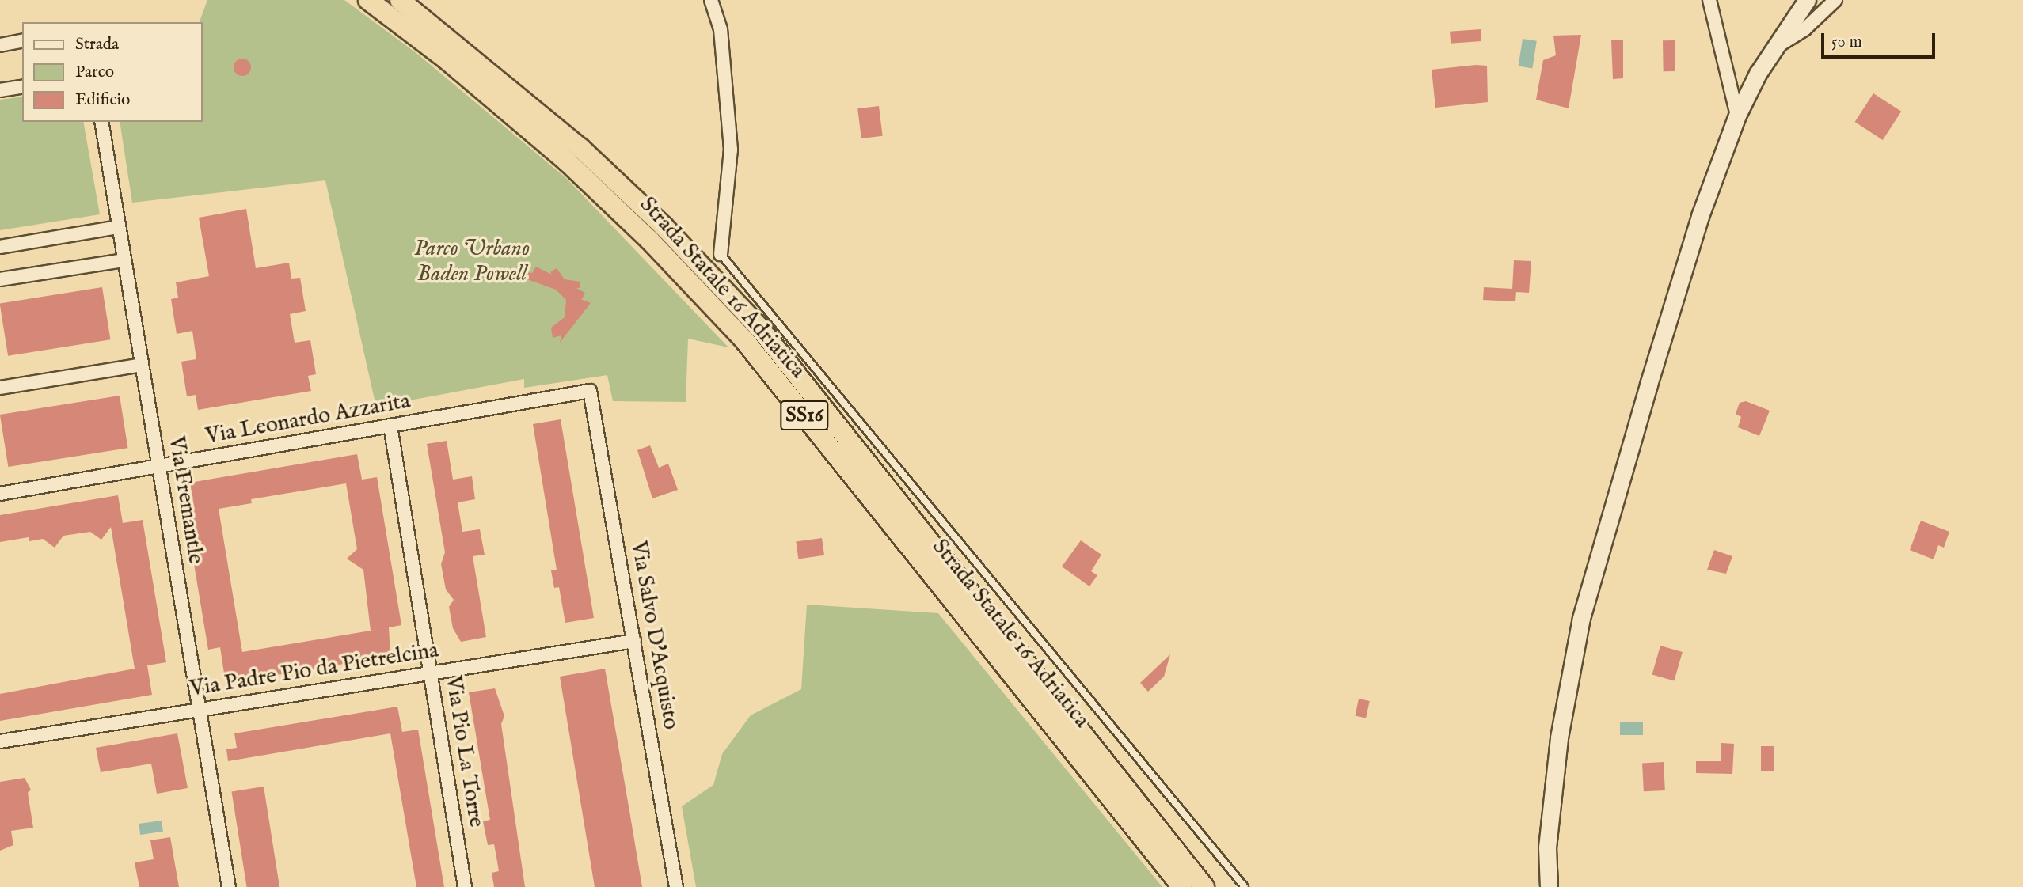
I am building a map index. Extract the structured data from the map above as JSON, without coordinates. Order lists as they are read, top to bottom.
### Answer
{
  "streets": {
    "highway": ["Strada Statale 16 Adriatica", "SS16"],
    "street": [
      "Via Leonardo Azzarita",
      "Via Fremantle",
      "Via Salvo D'Acquisto",
      "Via Padre Pio da Pietrelcina",
      "Via Pio La Torre"
    ]
  },
  "crossings": [
    ["Via Leonardo Azzarita", "Via Fremantle"],
    ["Via Leonardo Azzarita", "Via Salvo D'Acquisto"],
    ["Via Leonardo Azzarita", "Via Pio La Torre"],
    ["Via Fremantle", "Via Padre Pio da Pietrelcina"],
    ["Via Salvo D'Acquisto", "Via Padre Pio da Pietrelcina"],
    ["Via Padre Pio da Pietrelcina", "Via Pio La Torre"]
  ],
  "parks": ["Parco Urbano Baden Powell"],
  "legend": ["Strada", "Parco", "Edificio"],
  "scale_bar": "50 m"
}
